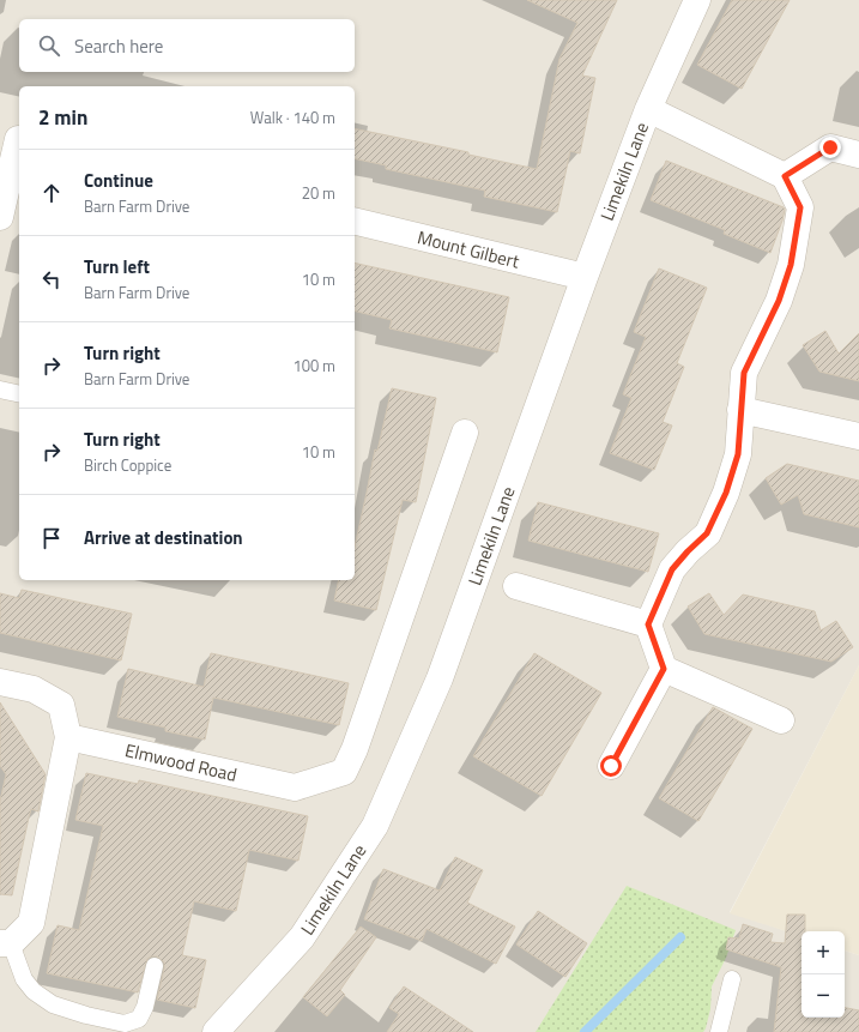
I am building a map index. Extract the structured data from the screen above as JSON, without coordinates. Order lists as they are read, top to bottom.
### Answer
{
  "streets": {
    "street": ["Limekiln Lane", "Mount Gilbert", "Elmwood Road"]
  },
  "crossings": [
    ["Limekiln Lane", "Mount Gilbert"]
  ],
  "page": {
    "search": "Search here",
    "heading": ["2 min", "Walk · 140 m"],
    "list": [
      ["Continue", "Barn Farm Drive", "20 m"],
      ["Turn left", "Barn Farm Drive", "10 m"],
      ["Turn right", "Barn Farm Drive", "100 m"],
      ["Turn right", "Birch Coppice", "10 m"],
      "Arrive at destination"
    ],
    "map_buttons": ["+", "−"]
  }
}
